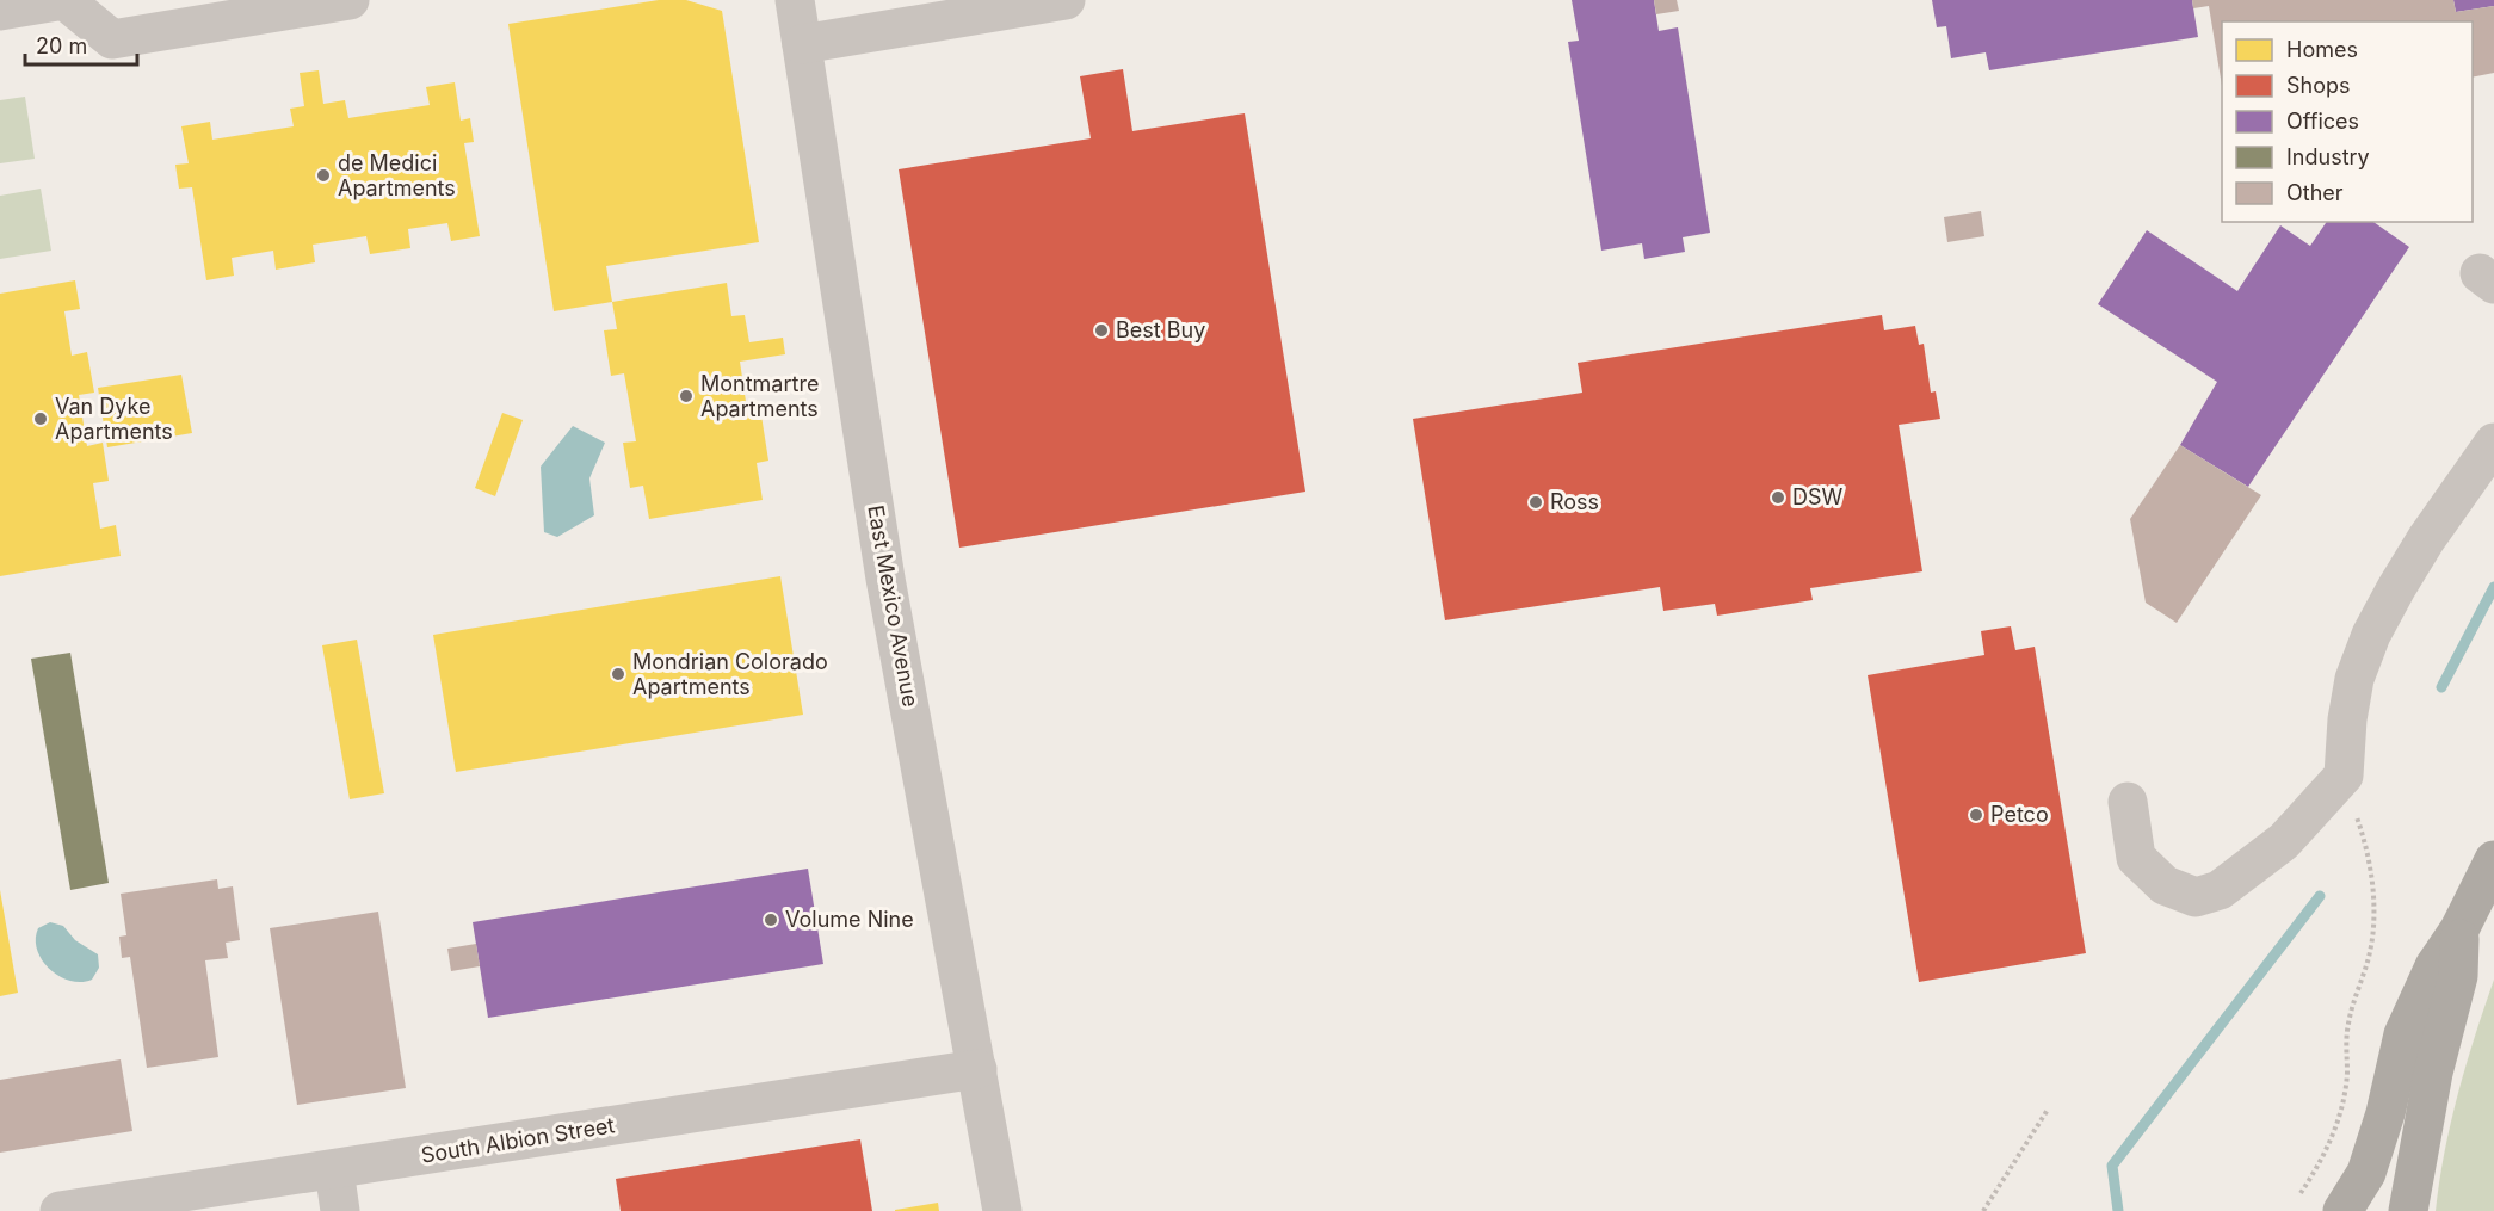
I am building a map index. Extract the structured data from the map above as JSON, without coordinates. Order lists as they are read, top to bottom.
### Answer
{
  "streets": {
    "street": ["East Mexico Avenue", "South Albion Street"]
  },
  "crossings": [
    ["East Mexico Avenue", "South Albion Street"]
  ],
  "places": [
    "de Medici Apartments",
    "Best Buy",
    "Montmartre Apartments",
    "Van Dyke Apartments",
    "DSW",
    "Ross",
    "Mondrian Colorado Apartments",
    "Petco",
    "Volume Nine"
  ],
  "legend": [
    "Homes",
    "Shops",
    "Offices",
    "Industry",
    "Other"
  ],
  "scale_bar": "20 m"
}
